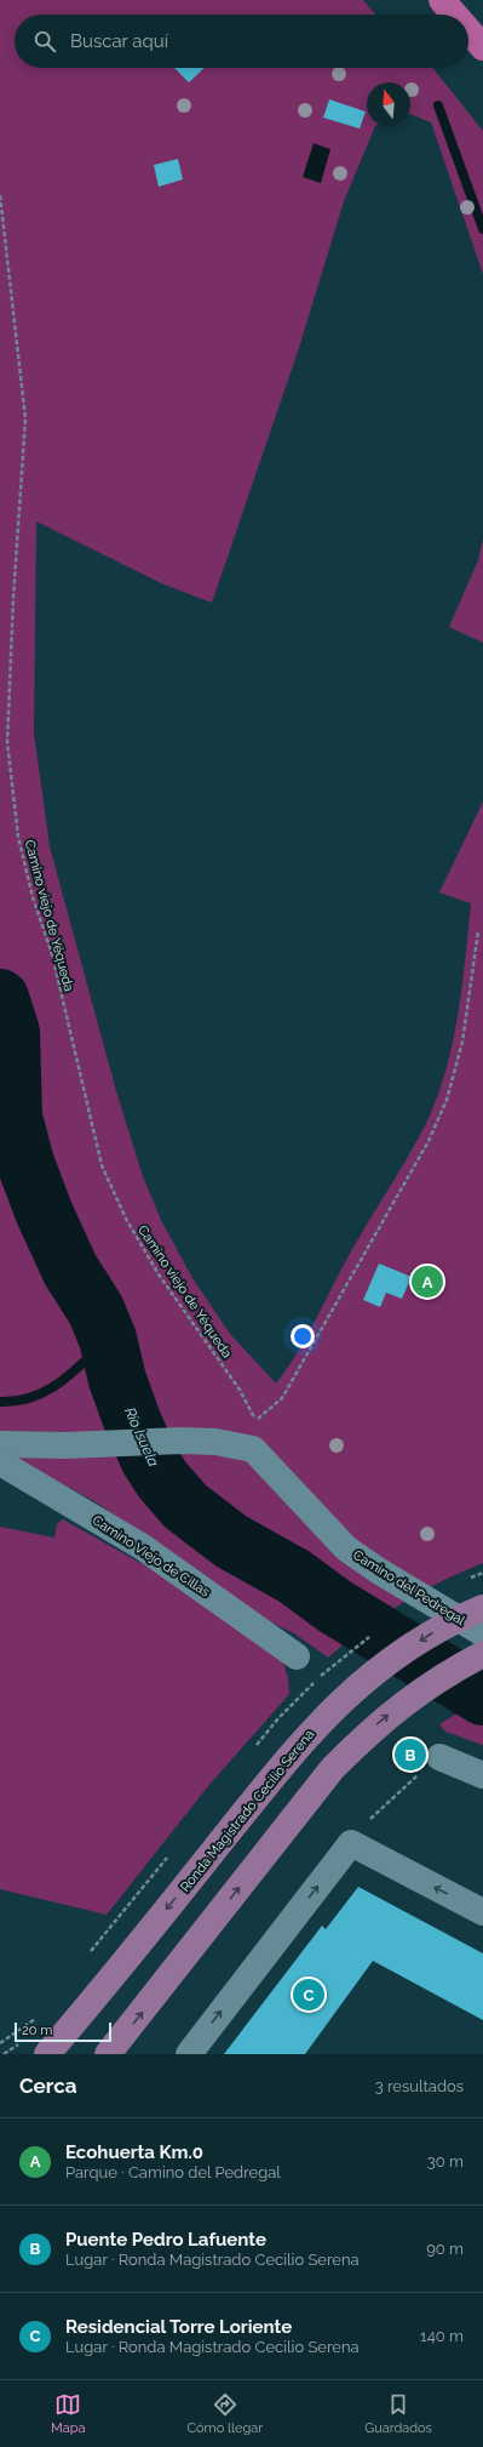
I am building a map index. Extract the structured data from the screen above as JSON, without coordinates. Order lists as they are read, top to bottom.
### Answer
{
  "streets": {
    "main road": ["Ronda Magistrado Cecilio Serena"],
    "street": ["Camino Viejo de Cillas", "Camino del Pedregal"],
    "path": ["Camino viejo de Yéqueda"]
  },
  "water": ["Río Isuela"],
  "scale_bar": "20 m",
  "north": "top",
  "page": {
    "search": "Buscar aquí",
    "pins": ["A", "B", "C"],
    "scale": "20 m",
    "heading": ["Cerca", "3 resultados"],
    "list": [
      {
        "mark": "A",
        "name": "Ecohuerta Km.0",
        "note": "Parque · Camino del Pedregal",
        "value": "30 m"
      },
      {
        "mark": "B",
        "name": "Puente Pedro Lafuente",
        "note": "Lugar · Ronda Magistrado Cecilio Serena",
        "value": "90 m"
      },
      {
        "mark": "C",
        "name": "Residencial Torre Loriente",
        "note": "Lugar · Ronda Magistrado Cecilio Serena",
        "value": "140 m"
      }
    ],
    "nav": ["Mapa", "Cómo llegar", "Guardados"]
  }
}
